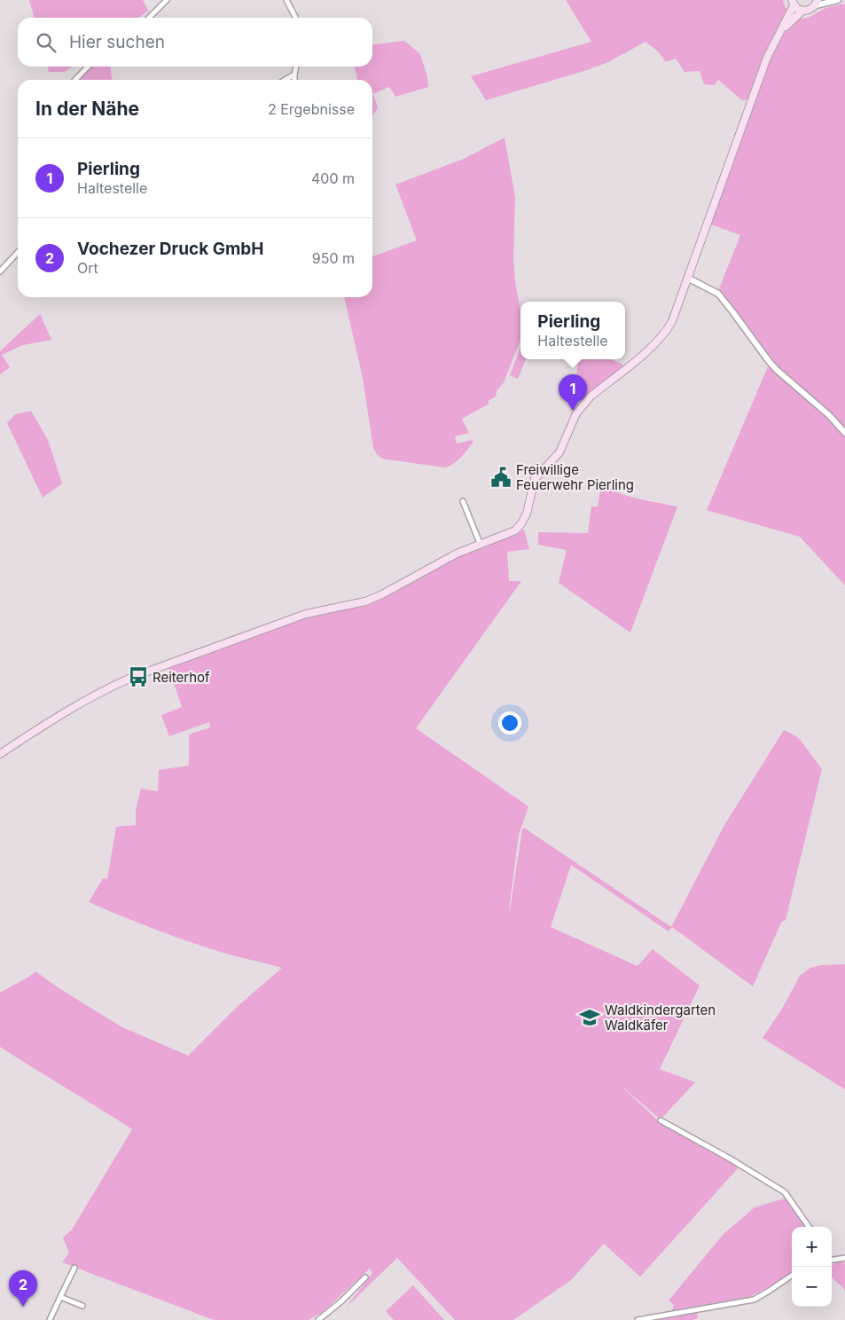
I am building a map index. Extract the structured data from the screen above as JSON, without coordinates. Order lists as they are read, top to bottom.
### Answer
{
  "places": {
    "public building": ["Freiwillige Feuerwehr Pierling"],
    "bus stop": ["Reiterhof"],
    "school or university": ["Waldkindergarten Waldkäfer"]
  },
  "page": {
    "search": "Hier suchen",
    "heading": ["In der Nähe", "2 Ergebnisse"],
    "list": [
      {
        "mark": "1",
        "name": "Pierling",
        "note": "Haltestelle",
        "value": "400 m"
      },
      {
        "mark": "2",
        "name": "Vochezer Druck GmbH",
        "note": "Ort",
        "value": "950 m"
      }
    ],
    "popup": ["Pierling", "Haltestelle"],
    "pins": ["1", "2"],
    "map_buttons": ["+", "−"]
  }
}
